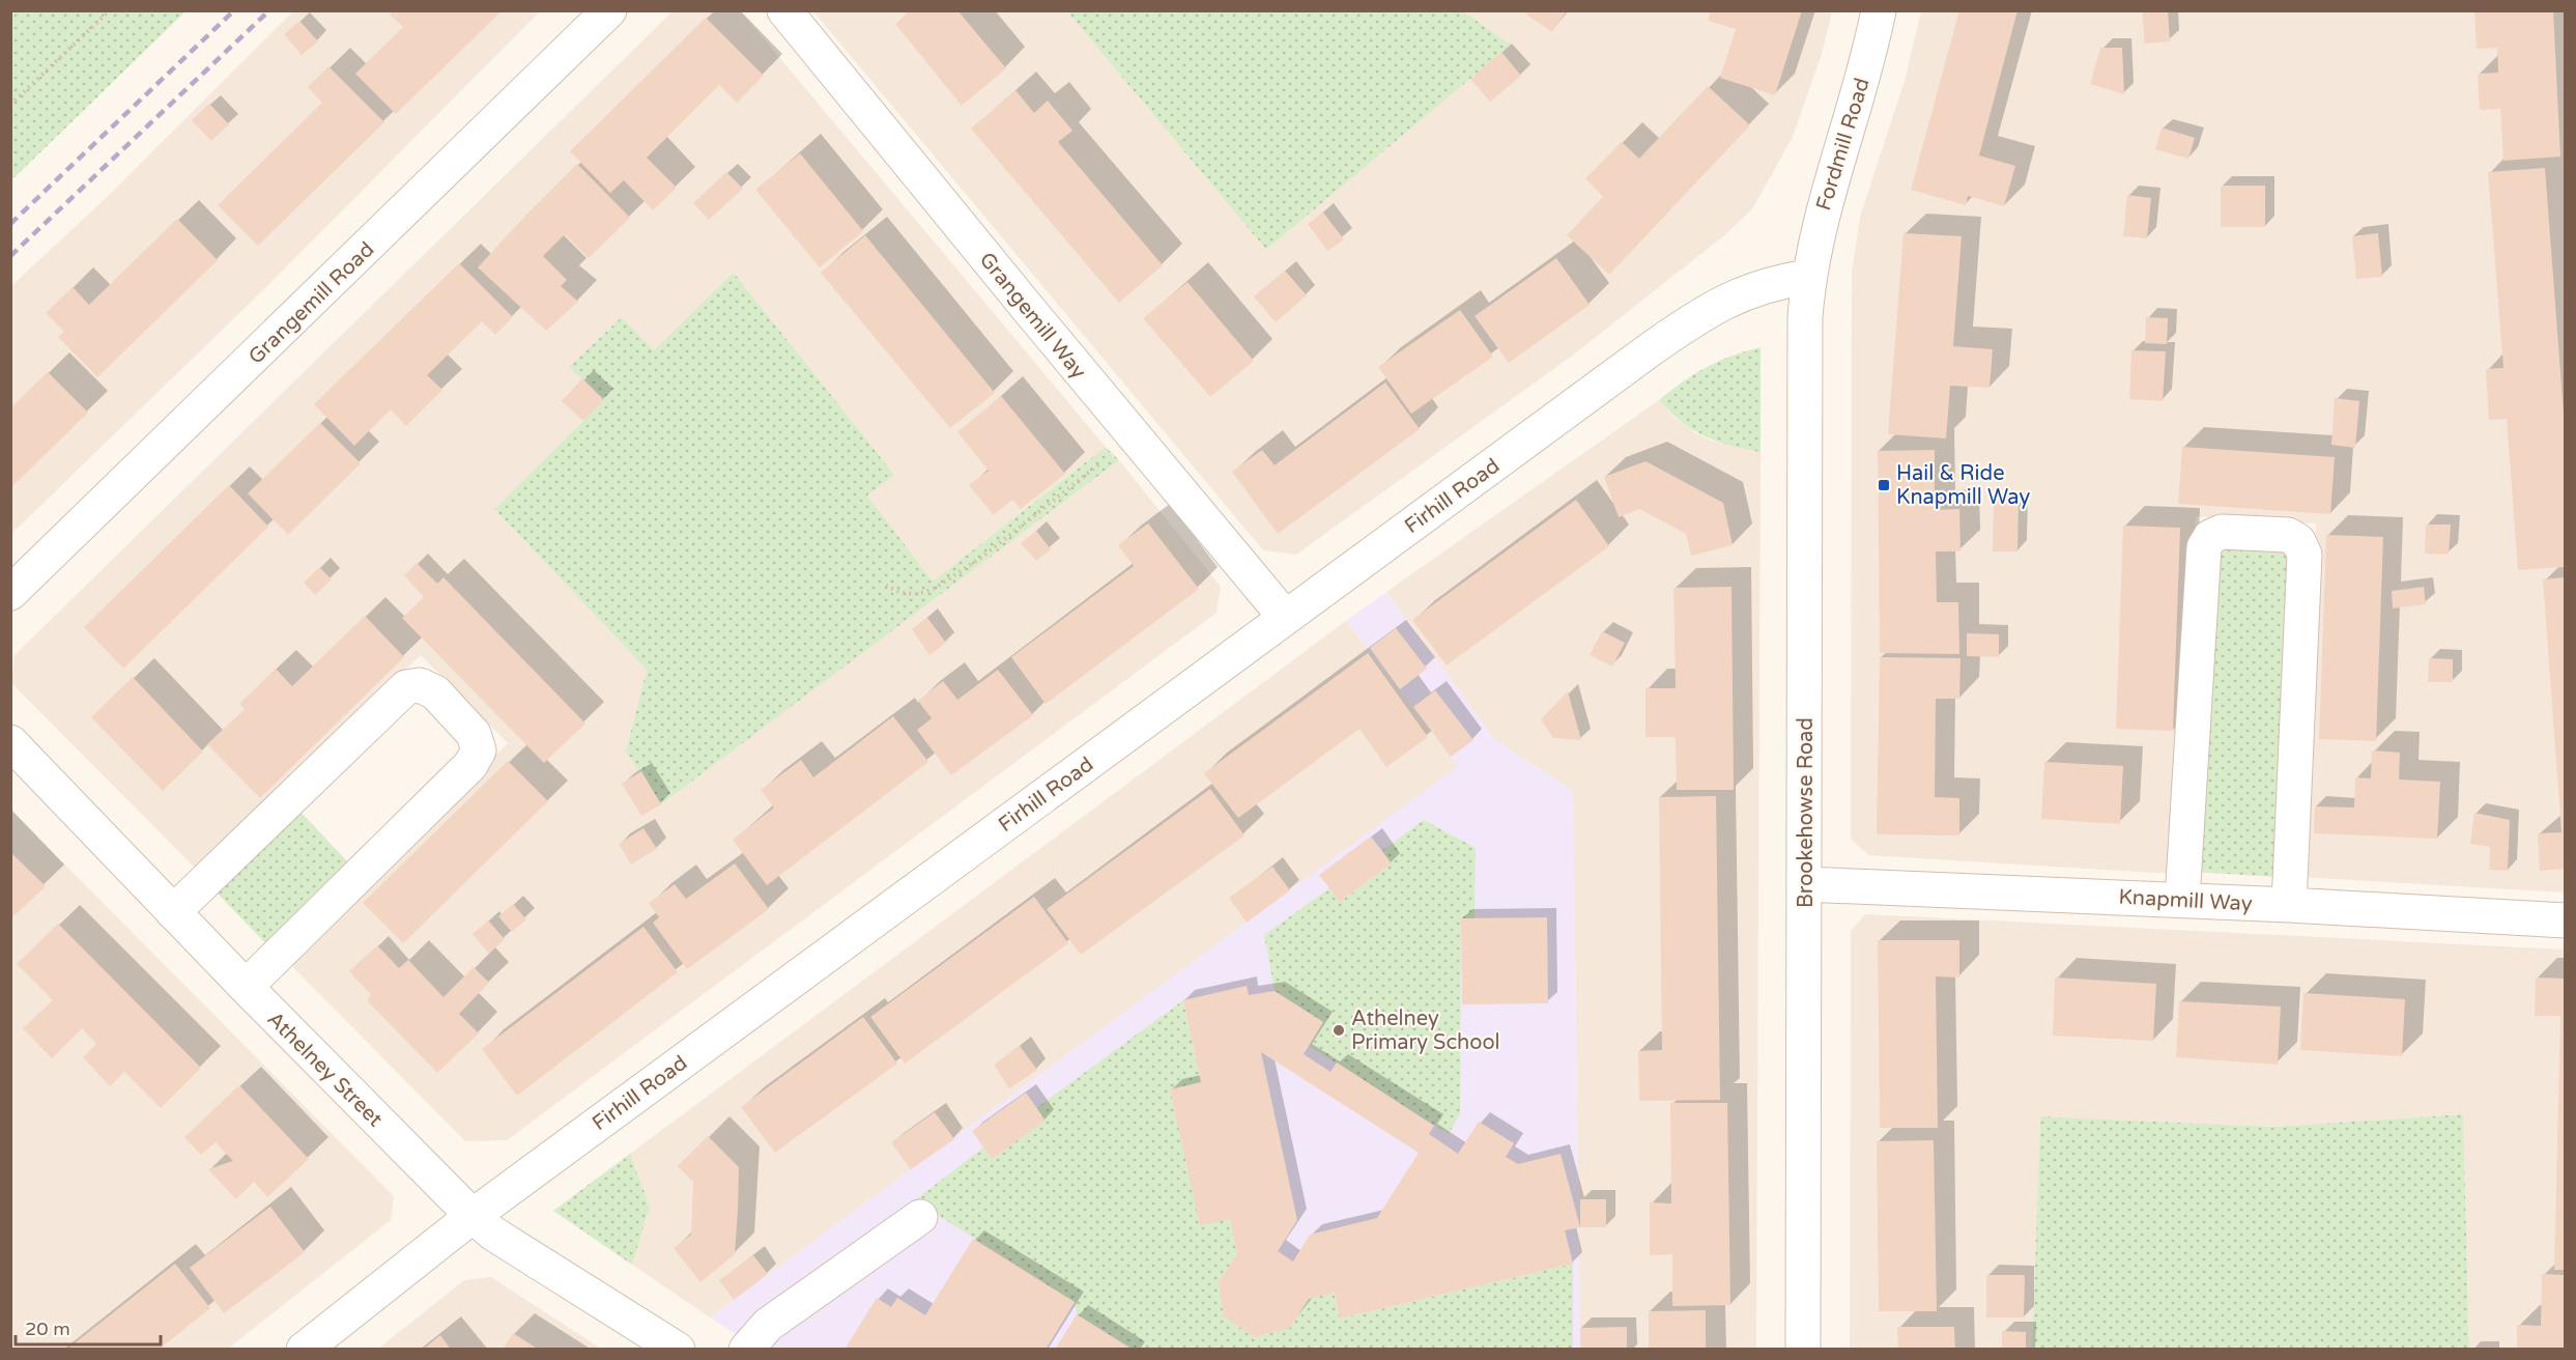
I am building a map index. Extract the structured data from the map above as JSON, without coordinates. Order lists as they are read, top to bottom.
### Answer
{
  "streets": {
    "street": [
      "Fordmill Road",
      "Grangemill Road",
      "Grangemill Way",
      "Firhill Road",
      "Brookehowse Road",
      "Knapmill Way",
      "Athelney Street"
    ]
  },
  "crossings": [
    ["Fordmill Road", "Firhill Road"],
    ["Fordmill Road", "Brookehowse Road"],
    ["Grangemill Way", "Firhill Road"],
    ["Firhill Road", "Brookehowse Road"],
    ["Firhill Road", "Athelney Street"],
    ["Brookehowse Road", "Knapmill Way"]
  ],
  "places": {
    "transit": ["Hail & Ride Knapmill Way"],
    "other": ["Athelney Primary School"]
  },
  "scale_bar": "20 m"
}
